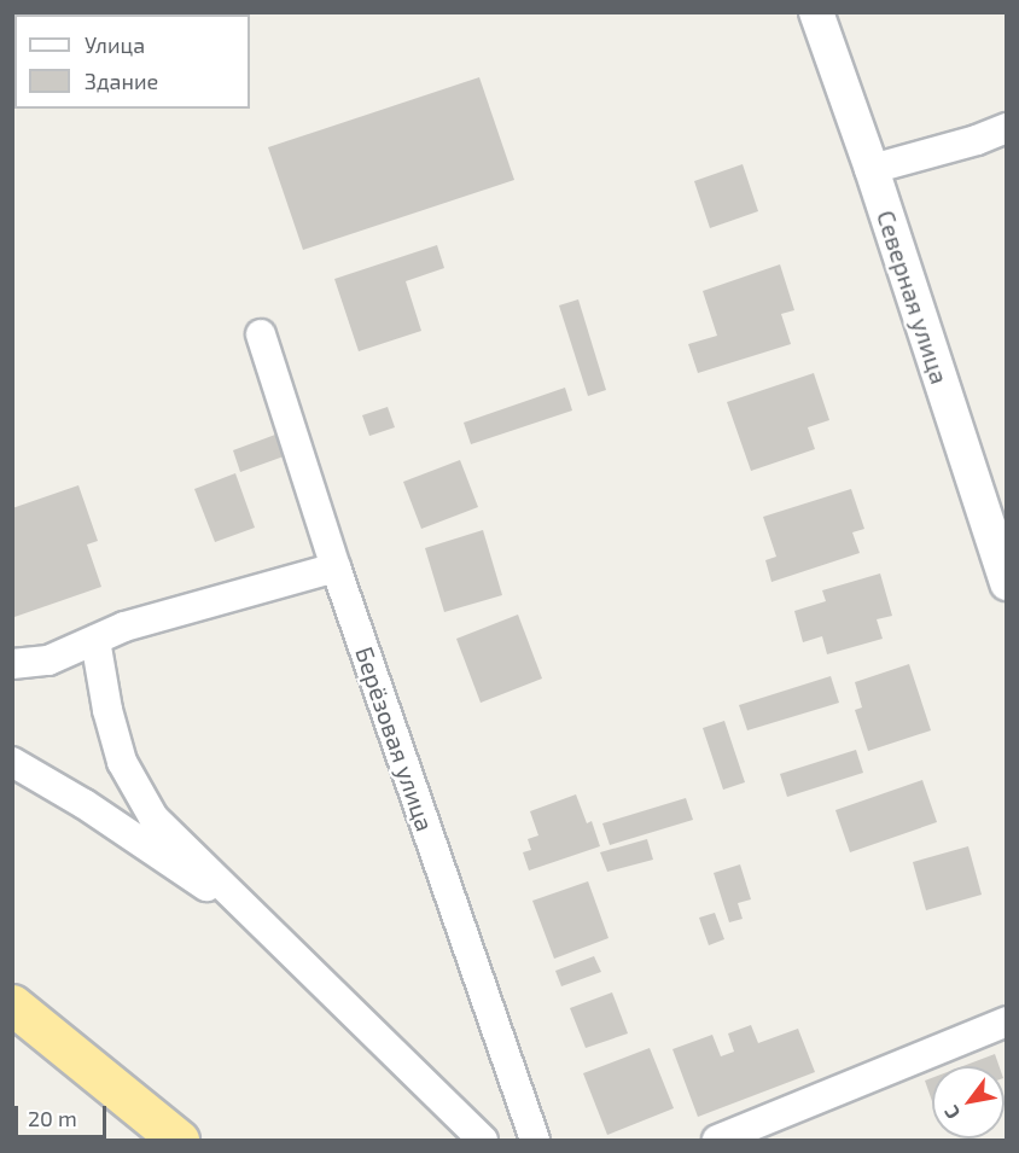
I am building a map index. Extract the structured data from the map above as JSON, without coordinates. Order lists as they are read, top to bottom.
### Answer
{
  "streets": {
    "street": ["Северная улица", "Берёзовая улица"]
  },
  "legend": ["Улица", "Здание"],
  "scale_bar": "20 m",
  "north": "bottom left"
}
